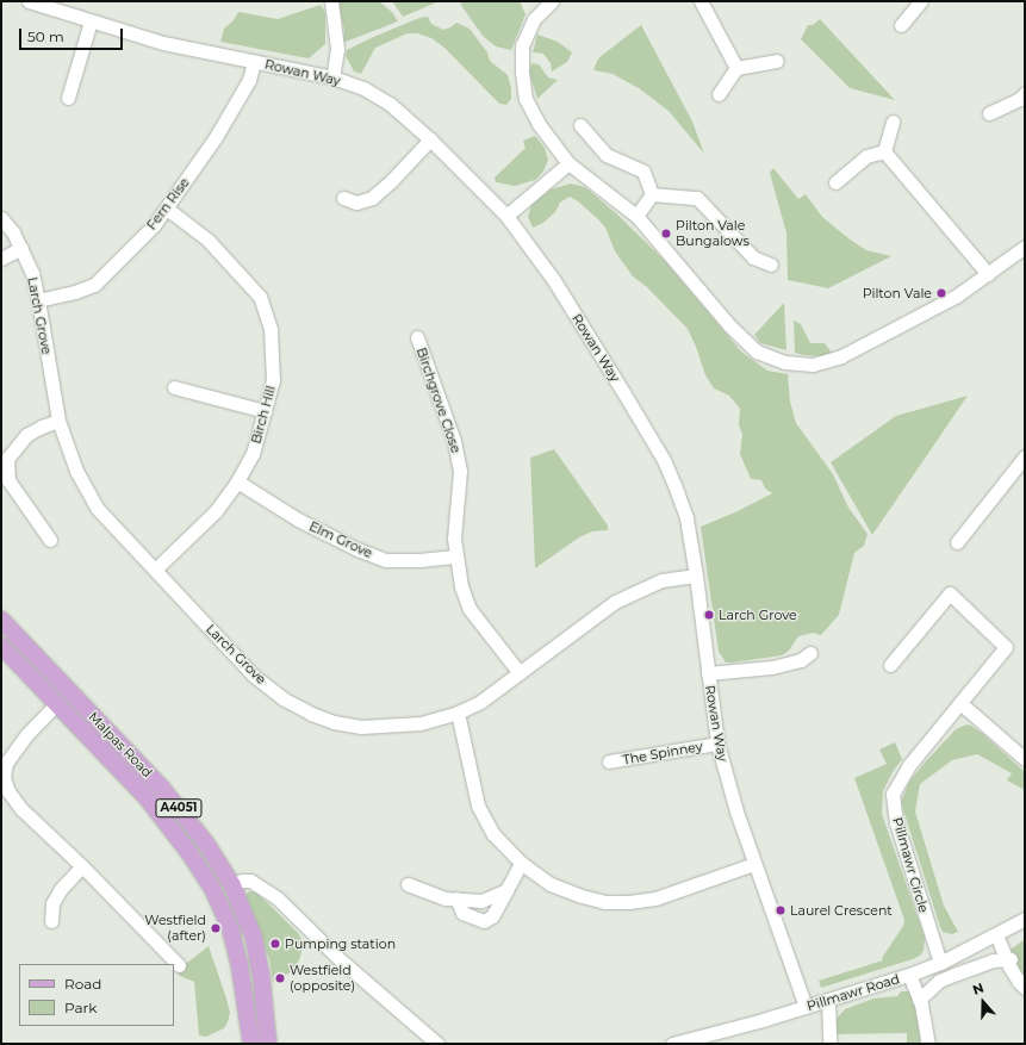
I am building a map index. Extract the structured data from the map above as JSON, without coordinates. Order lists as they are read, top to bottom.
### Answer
{
  "streets": {
    "main road": ["Malpas Road", "A4051"],
    "street": [
      "Rowan Way",
      "Fern Rise",
      "Larch Grove",
      "Birchgrove Close",
      "Birch Hill",
      "Elm Grove",
      "The Spinney",
      "Pillmawr Circle",
      "Pillmawr Road"
    ]
  },
  "crossings": [
    ["Rowan Way", "Fern Rise"],
    ["Rowan Way", "Larch Grove"],
    ["Rowan Way", "The Spinney"],
    ["Rowan Way", "Pillmawr Road"],
    ["Fern Rise", "Larch Grove"],
    ["Fern Rise", "Birch Hill"],
    ["Larch Grove", "Birchgrove Close"],
    ["Larch Grove", "Birch Hill"],
    ["Birchgrove Close", "Elm Grove"],
    ["Birch Hill", "Elm Grove"],
    ["Pillmawr Circle", "Pillmawr Road"]
  ],
  "places": [
    "Pilton Vale Bungalows",
    "Pilton Vale",
    "Larch Grove",
    "Laurel Crescent",
    "Westfield (after)",
    "Pumping station",
    "Westfield (opposite)"
  ],
  "legend": ["Road", "Park"],
  "scale_bar": "50 m",
  "north": "top"
}
